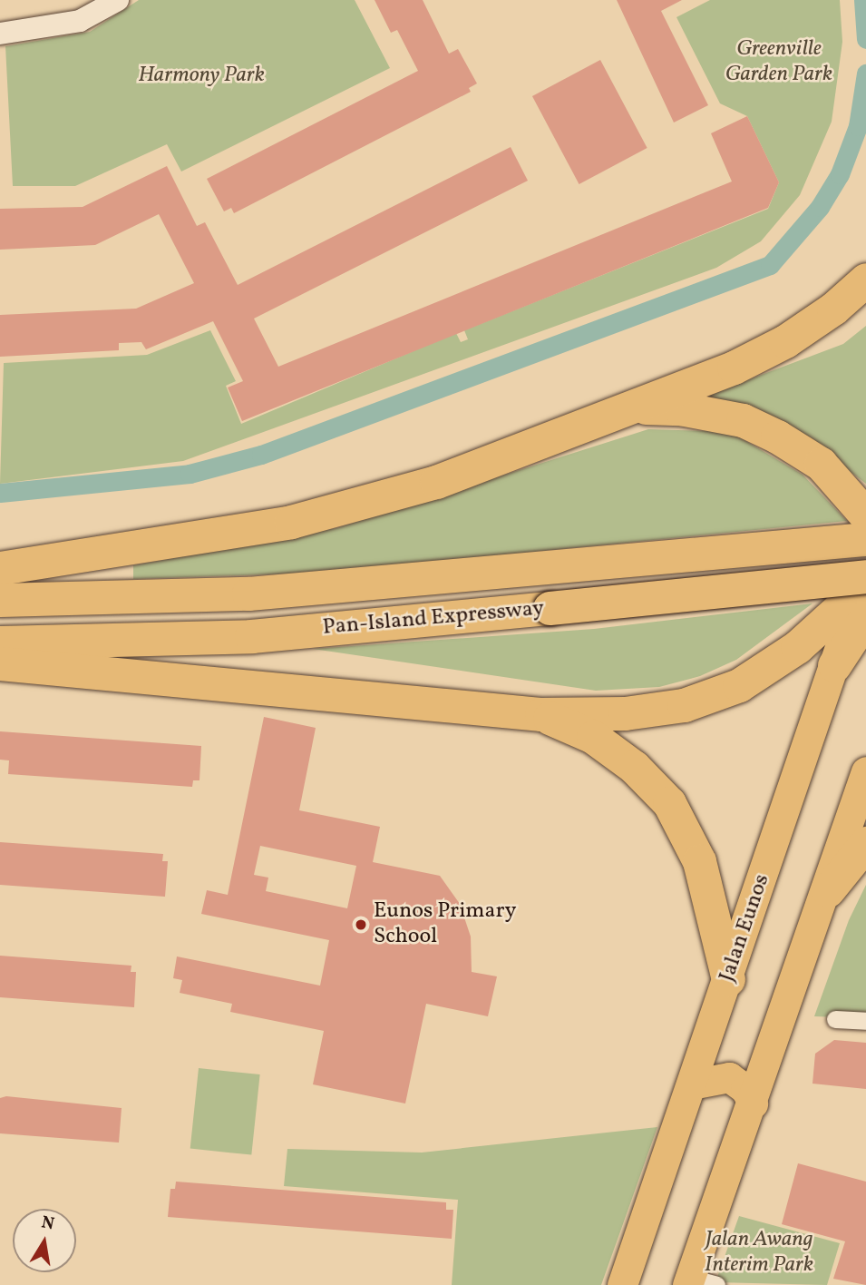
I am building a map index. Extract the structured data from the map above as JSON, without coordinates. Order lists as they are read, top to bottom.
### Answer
{
  "streets": {
    "highway": ["Pan-Island Expressway", "Jalan Eunos"]
  },
  "parks": ["Greenville Garden Park", "Harmony Park", "Jalan Awang Interim Park"],
  "places": ["Eunos Primary School"],
  "north": "top"
}
